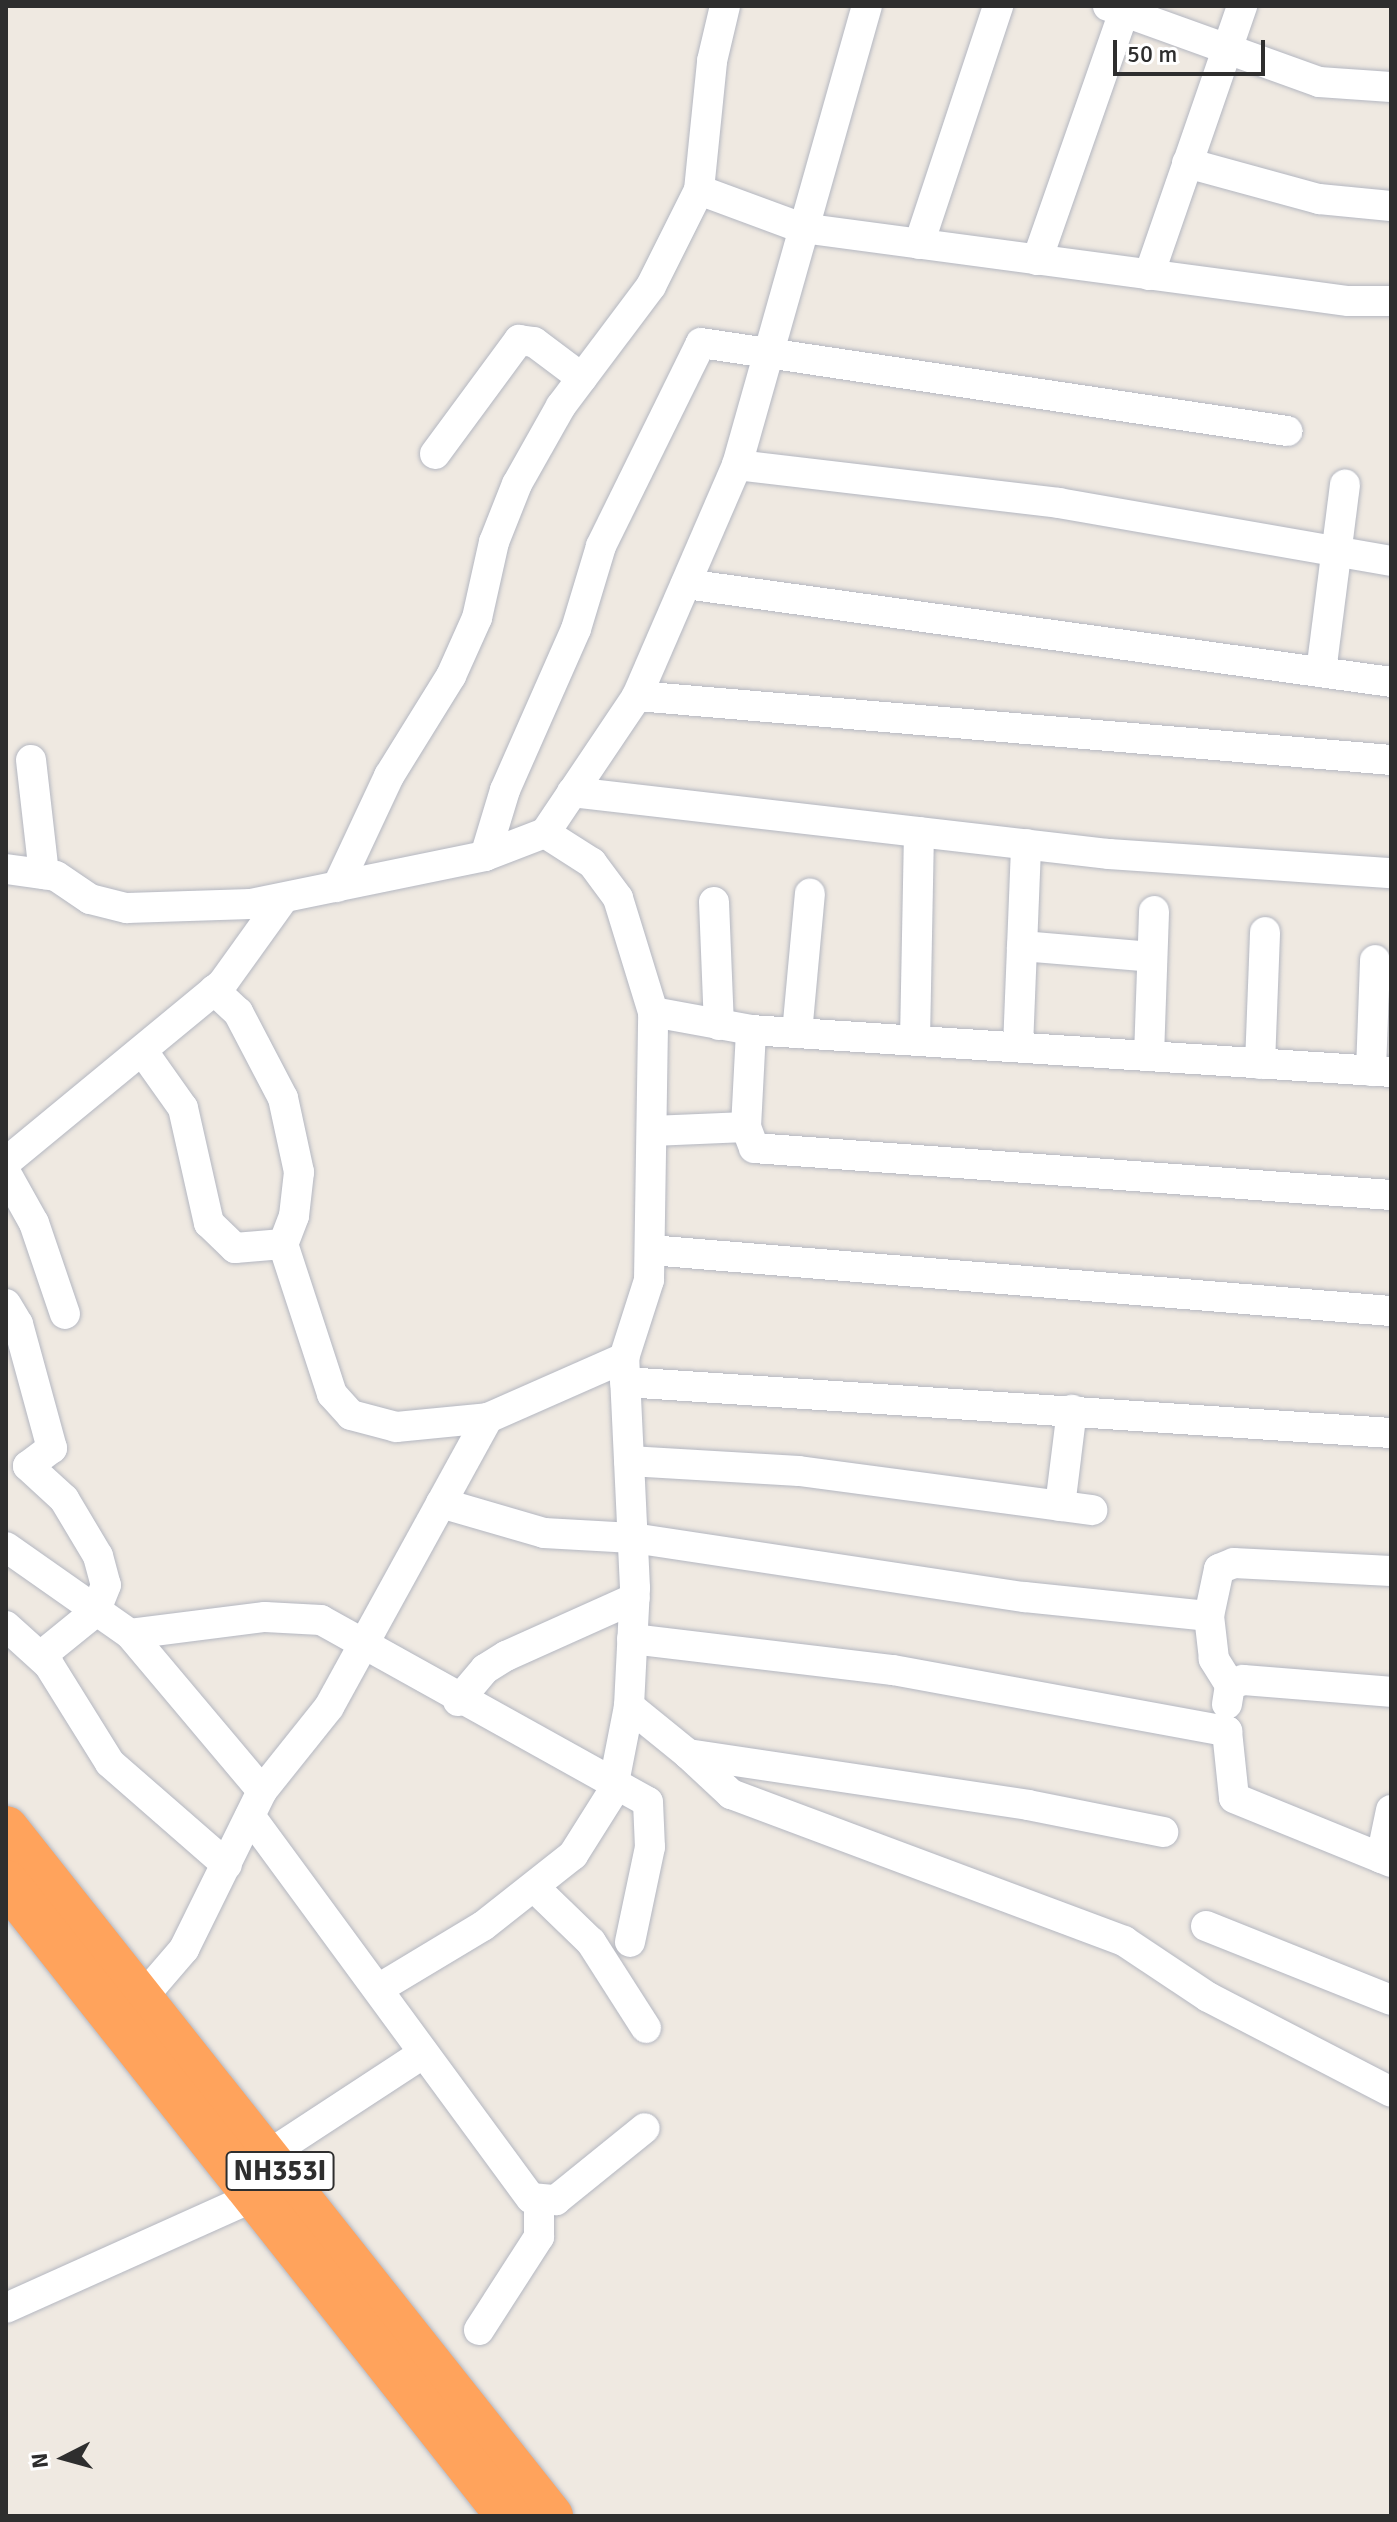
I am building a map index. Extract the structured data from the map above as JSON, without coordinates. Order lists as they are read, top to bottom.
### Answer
{
  "streets": {
    "highway": ["NH353I"]
  },
  "scale_bar": "50 m",
  "north": "left"
}
